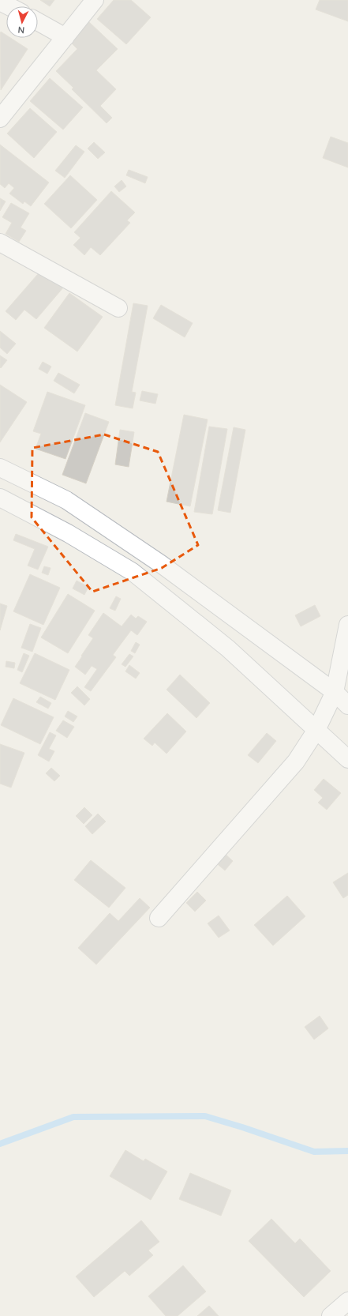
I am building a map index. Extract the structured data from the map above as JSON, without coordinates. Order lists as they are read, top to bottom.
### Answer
{
  "north": "bottom"
}
